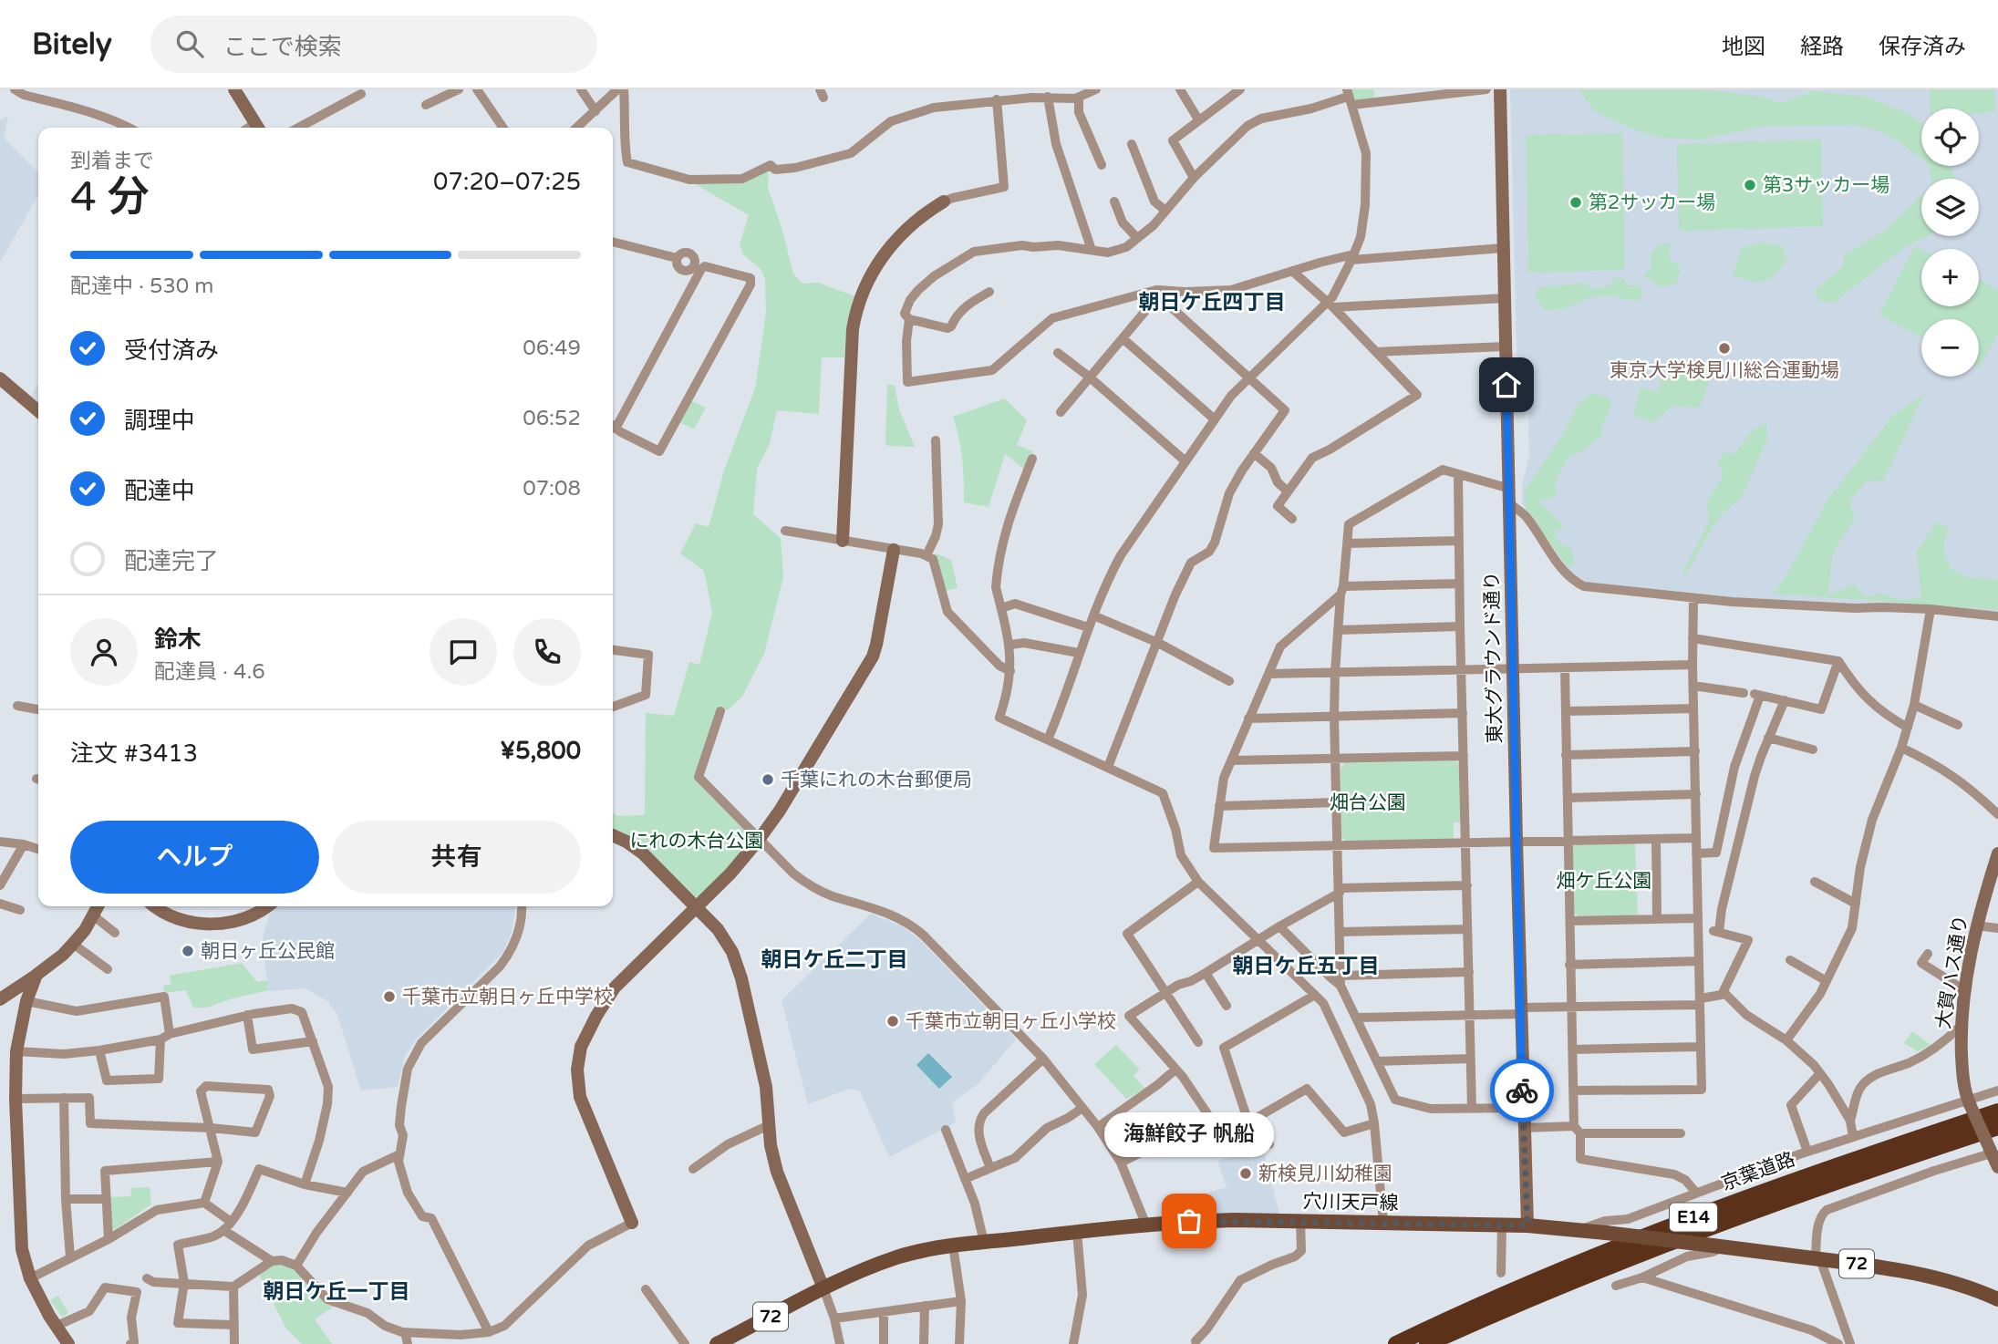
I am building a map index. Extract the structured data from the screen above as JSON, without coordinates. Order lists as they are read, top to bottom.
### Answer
{
  "streets": {
    "highway": ["京葉道路", "E14"],
    "main road": ["穴川天戸線", "72"],
    "street": ["東大グラウンド通り", "大賀ハス通り"]
  },
  "crossings": [
    ["東大グラウンド通り", "穴川天戸線"]
  ],
  "districts": [
    "朝日ケ丘四丁目",
    "朝日ケ丘二丁目",
    "朝日ケ丘五丁目",
    "朝日ケ丘一丁目"
  ],
  "parks": ["畑台公園", "にれの木台公園", "畑ケ丘公園"],
  "places": [
    "第3サッカー場",
    "第2サッカー場",
    "東京大学検見川総合運動場",
    "千葉にれの木台郵便局",
    "朝日ヶ丘公民館",
    "千葉市立朝日ヶ丘中学校",
    "千葉市立朝日ヶ丘小学校",
    "新検見川幼稚園",
    "海鮮餃子 帆船"
  ],
  "page": {
    "header": "Bitely",
    "search": "ここで検索",
    "nav": ["地図", "経路", "保存済み"],
    "map_buttons": ["+", "−"],
    "heading": ["4 分", "到着まで", "07:20–07:25"],
    "panel": [
      "鈴木",
      "配達員 · 4.6",
      "注文 #3413",
      "¥5,800"
    ],
    "bar": "配達中 · 530 m",
    "list": [
      ["受付済み", "06:49"],
      ["調理中", "06:52"],
      ["配達中", "07:08"],
      "配達完了"
    ],
    "buttons": ["ヘルプ", "共有"],
    "bubble": "海鮮餃子 帆船"
  }
}
